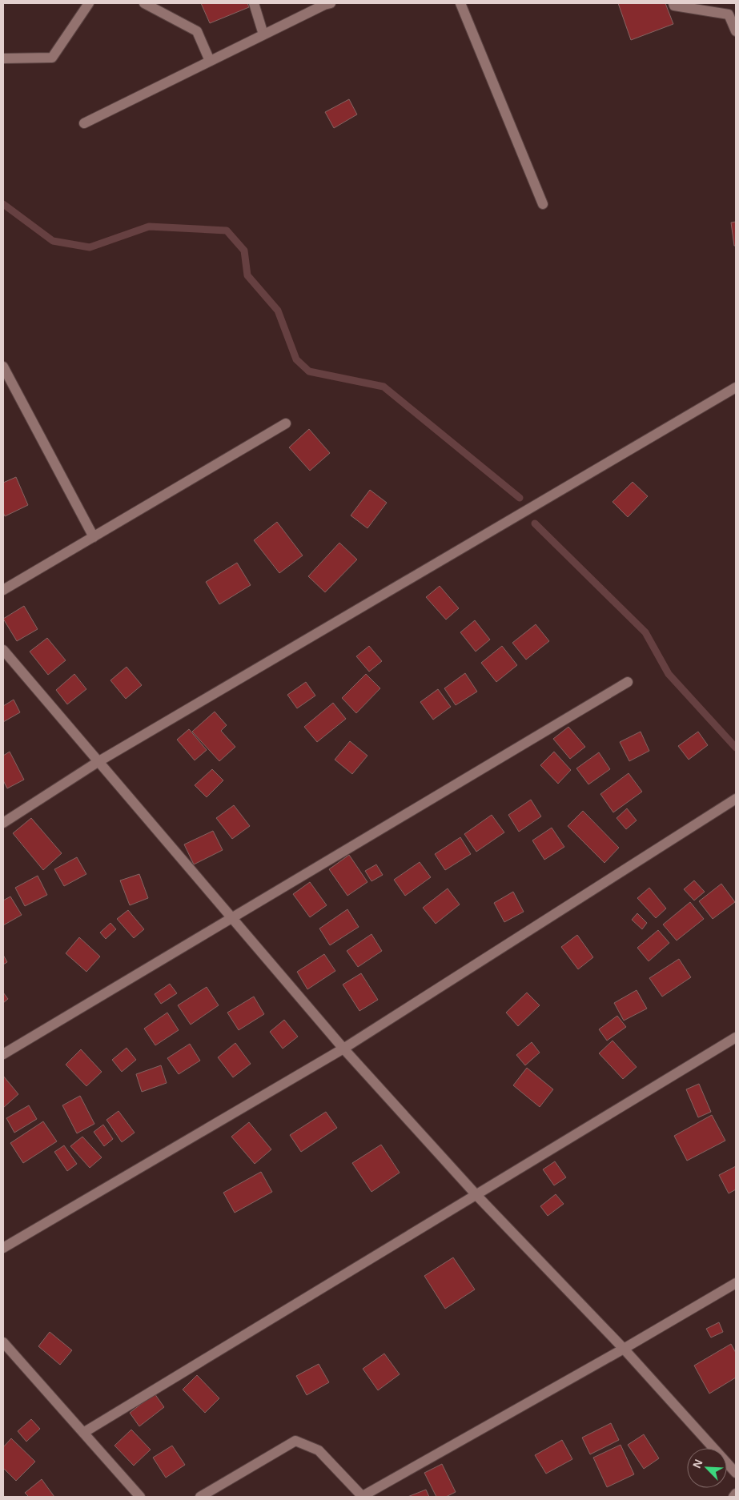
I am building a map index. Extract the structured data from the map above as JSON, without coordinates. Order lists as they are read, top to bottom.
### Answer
{
  "north": "top left"
}
